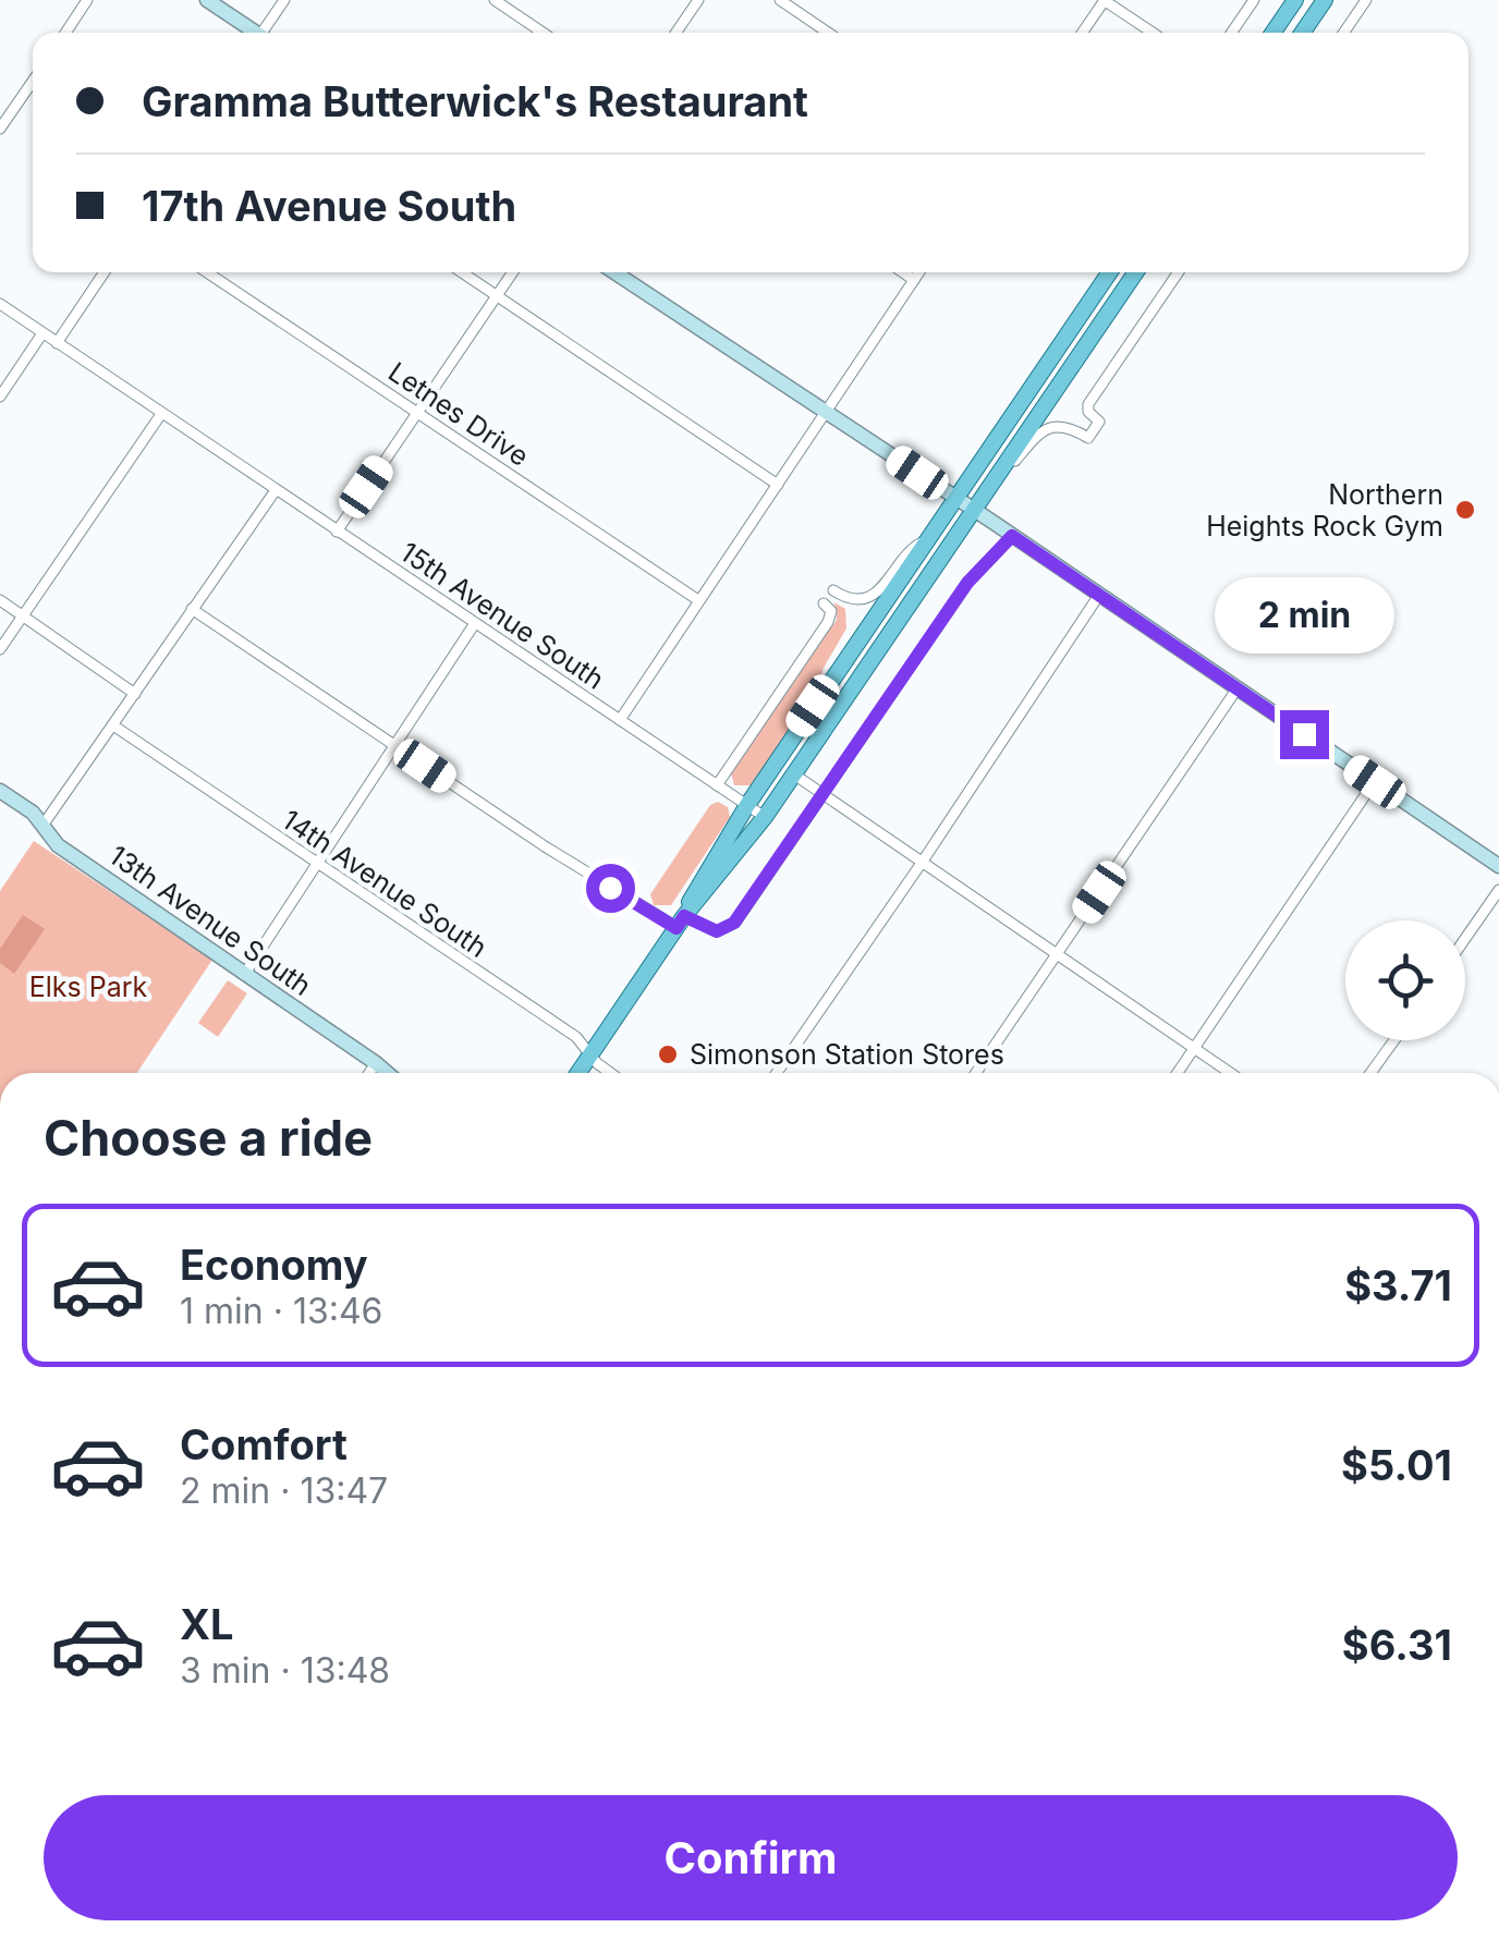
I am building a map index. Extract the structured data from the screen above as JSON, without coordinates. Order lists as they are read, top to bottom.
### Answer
{
  "streets": {
    "street": [
      "Letnes Drive",
      "15th Avenue South",
      "14th Avenue South",
      "13th Avenue South"
    ]
  },
  "parks": ["Elks Park"],
  "places": ["Northern Heights Rock Gym", "Simonson Station Stores"],
  "page": {
    "banner": ["Gramma Butterwick's Restaurant", "17th Avenue South"],
    "bubble": "2 min",
    "heading": "Choose a ride",
    "list": [
      {
        "name": "Economy",
        "note": "1 min · 13:46",
        "value": "$3.71"
      },
      {
        "name": "Comfort",
        "note": "2 min · 13:47",
        "value": "$5.01"
      },
      {
        "name": "XL",
        "note": "3 min · 13:48",
        "value": "$6.31"
      }
    ],
    "buttons": "Confirm"
  }
}
